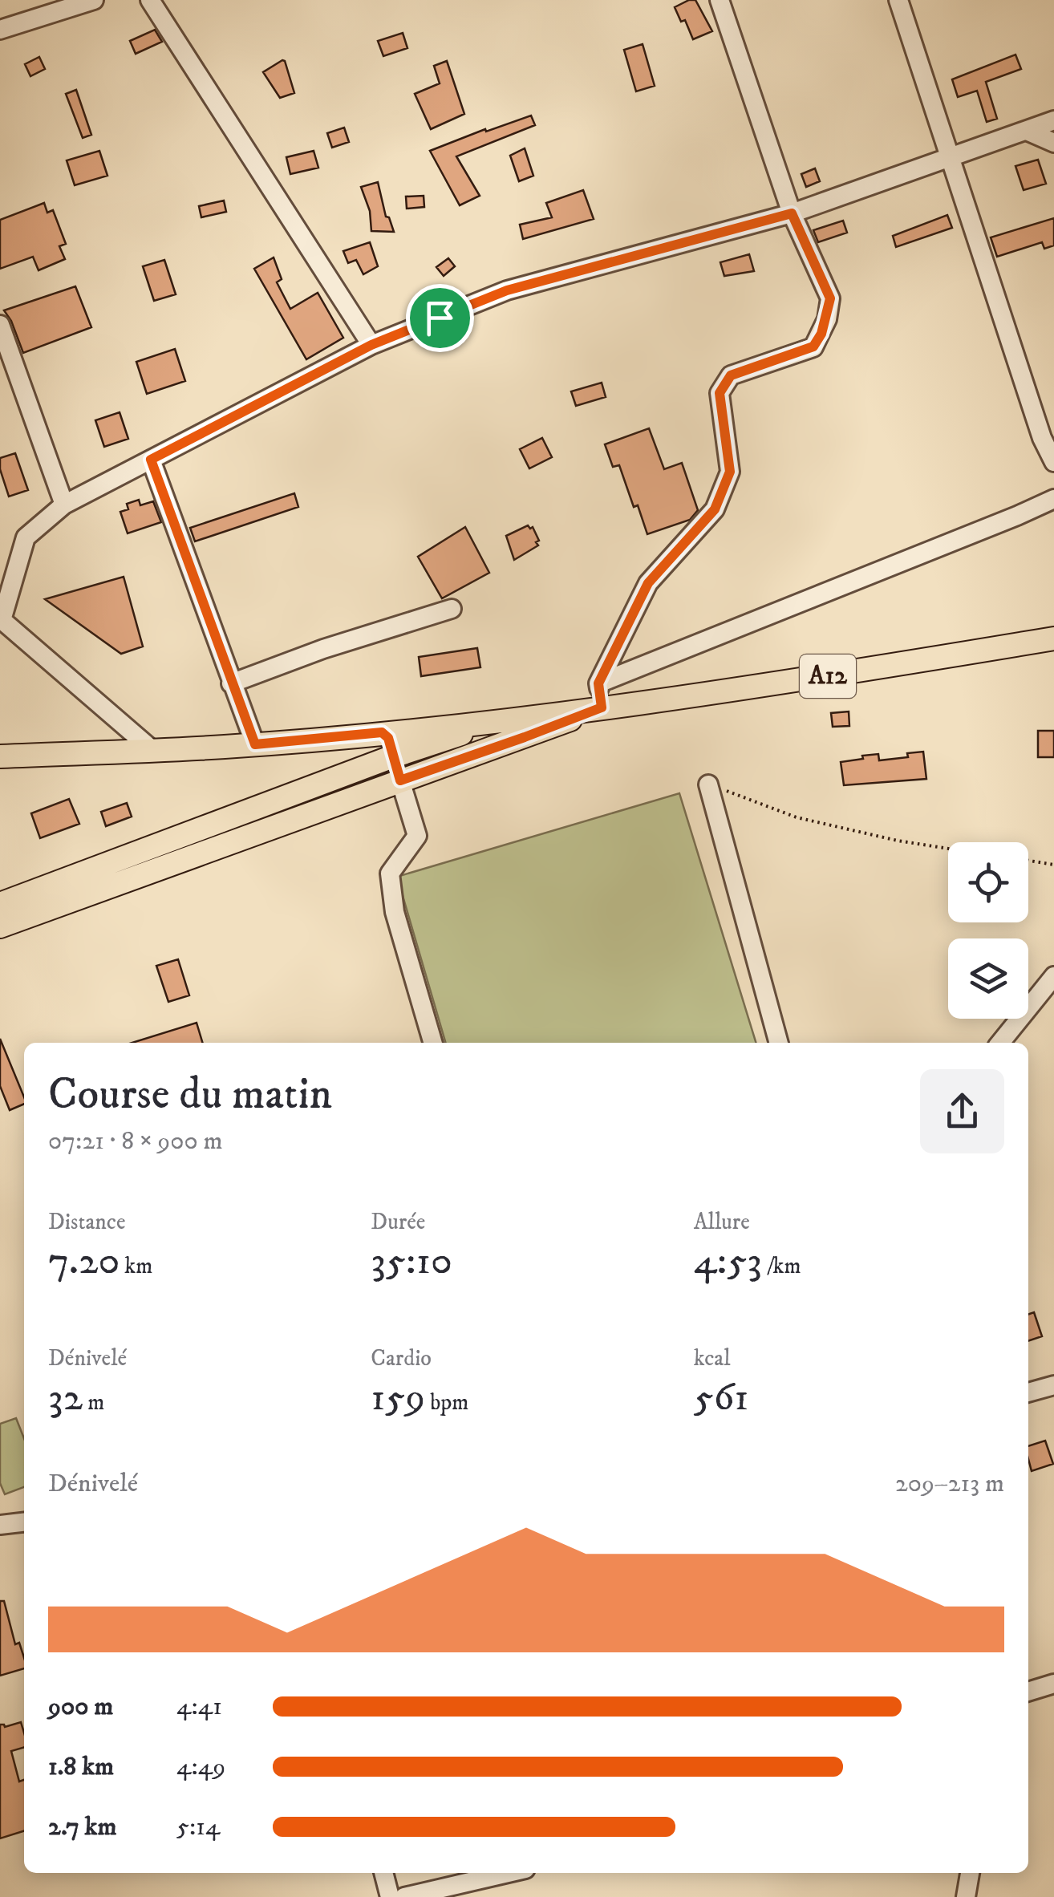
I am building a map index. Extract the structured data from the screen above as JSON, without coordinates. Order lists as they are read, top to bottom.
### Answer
{
  "streets": {
    "main road": ["A12"]
  },
  "page": {
    "heading": ["Course du matin", "07:21 · 8 × 900 m"],
    "stats": [
      ["Distance", "7.20 km"],
      ["Durée", "35:10"],
      ["Allure", "4:53 /km"],
      ["Dénivelé", "32 m"],
      ["Cardio", "159 bpm"],
      ["kcal", "561"]
    ],
    "chart": ["Dénivelé", "209–213 m"],
    "list": [
      {
        "name": "900 m",
        "note": "4:41"
      },
      {
        "name": "1.8 km",
        "note": "4:49"
      },
      {
        "name": "2.7 km",
        "note": "5:14"
      }
    ]
  }
}
